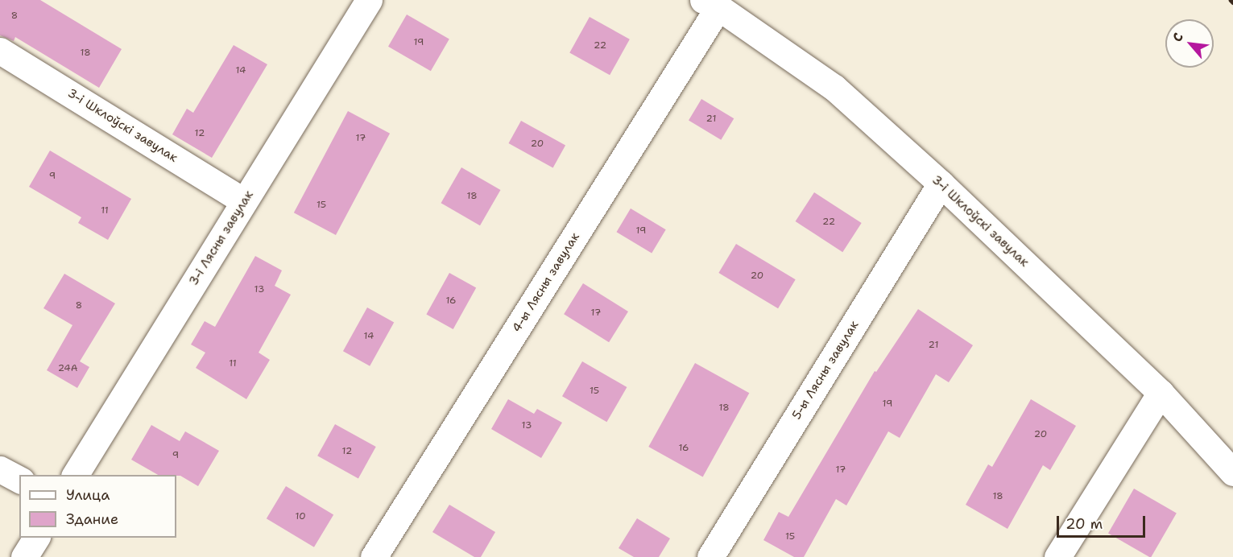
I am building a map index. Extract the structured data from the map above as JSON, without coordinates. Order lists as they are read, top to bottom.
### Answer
{
  "streets": {
    "street": [
      "3-і Шклоўскі завулак",
      "3-і Лясны завулак",
      "4-ы Лясны завулак",
      "5-ы Лясны завулак"
    ]
  },
  "crossings": [
    ["3-і Шклоўскі завулак", "3-і Лясны завулак"],
    ["3-і Шклоўскі завулак", "4-ы Лясны завулак"],
    ["3-і Шклоўскі завулак", "5-ы Лясны завулак"]
  ],
  "house_numbers": [
    "8",
    "19",
    "22",
    "18",
    "14",
    "21",
    "12",
    "17",
    "20",
    "9",
    "18",
    "15",
    "11",
    "22",
    "19",
    "20",
    "13",
    "16",
    "8",
    "17",
    "14",
    "21",
    "11",
    "24А",
    "15",
    "19",
    "18",
    "13",
    "20",
    "16",
    "12",
    "9",
    "17",
    "18",
    "10",
    "15"
  ],
  "legend": ["Улица", "Здание"],
  "scale_bar": "20 m",
  "north": "top left"
}
